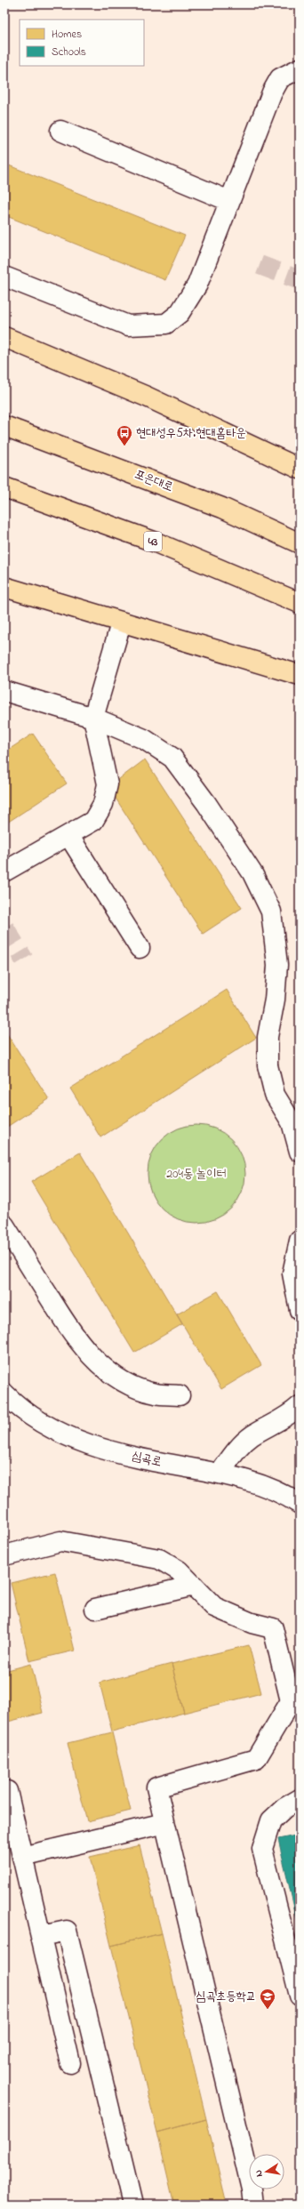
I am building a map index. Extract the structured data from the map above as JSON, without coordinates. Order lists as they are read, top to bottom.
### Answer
{
  "streets": {
    "main road": ["포은대로", "43"],
    "street": ["심곡로"]
  },
  "parks": ["204동 놀이터"],
  "places": {
    "bus stop": ["현대성우5차.현대홈타운"],
    "school or university": ["심곡초등학교"]
  },
  "legend": ["Homes", "Schools"],
  "north": "left"
}
